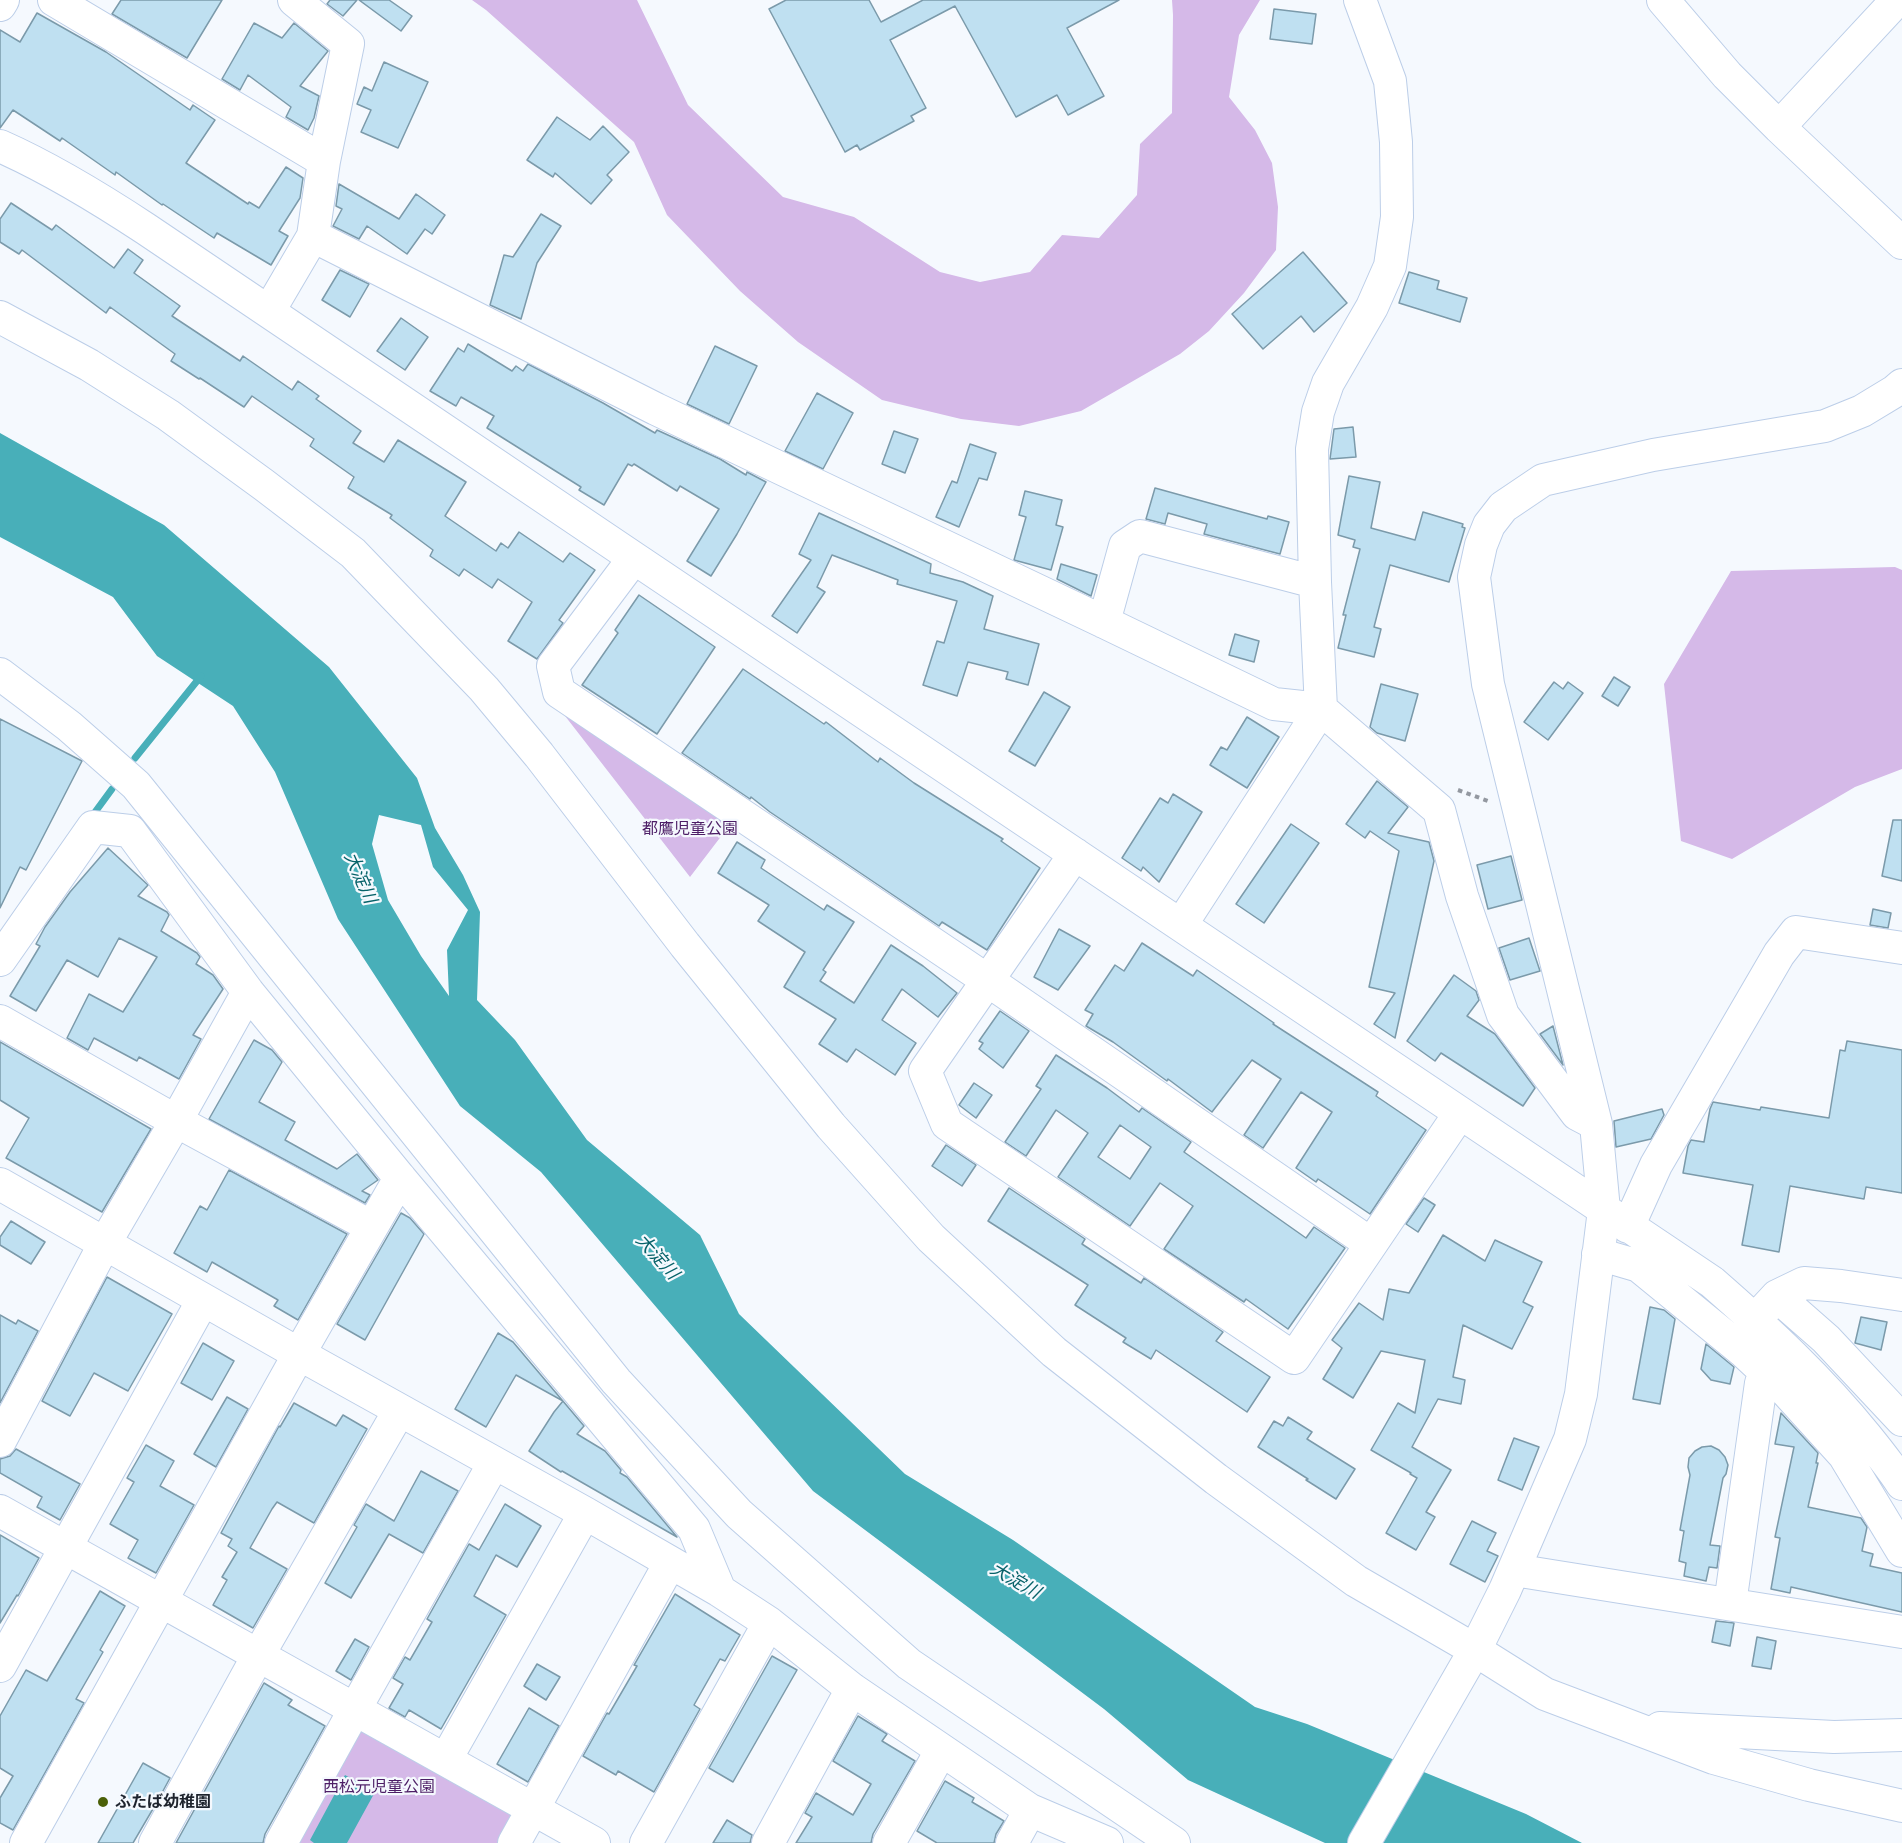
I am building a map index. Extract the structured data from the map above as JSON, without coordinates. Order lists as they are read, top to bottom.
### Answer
{
  "water": ["大淀川"],
  "parks": ["都鷹児童公園", "西松元児童公園"],
  "places": ["ふたば幼稚園"]
}
